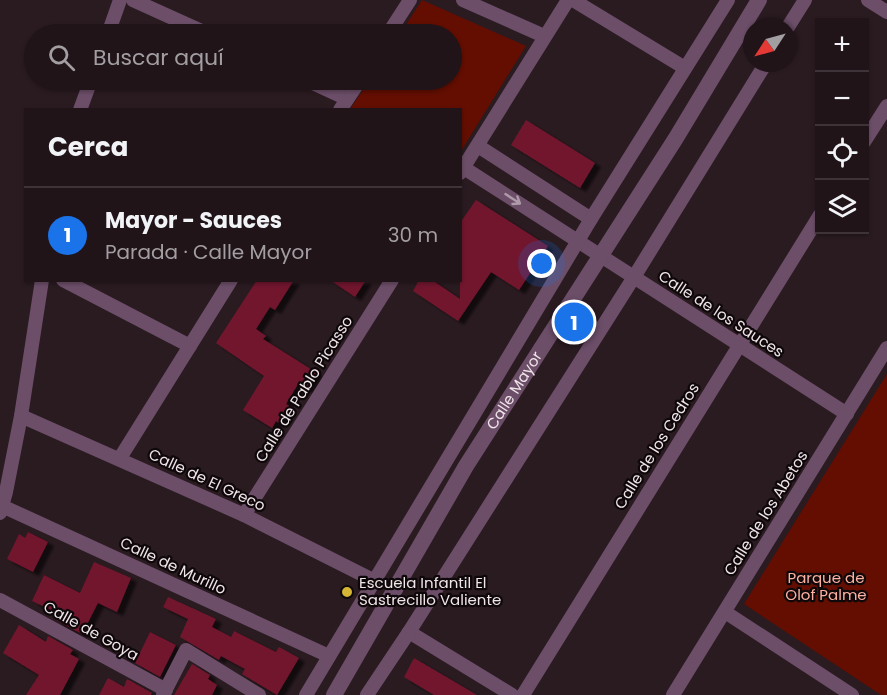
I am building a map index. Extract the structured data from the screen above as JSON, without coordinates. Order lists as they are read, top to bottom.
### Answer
{
  "streets": {
    "street": [
      "Calle de los Sauces",
      "Calle de Pablo Picasso",
      "Calle Mayor",
      "Calle de los Cedros",
      "Calle de El Greco",
      "Calle de los Abetos",
      "Calle de Murillo",
      "Calle de Goya"
    ]
  },
  "crossings": [
    ["Calle de los Sauces", "Calle Mayor"],
    ["Calle de los Sauces", "Calle de los Cedros"],
    ["Calle de los Sauces", "Calle de los Abetos"],
    ["Calle de Pablo Picasso", "Calle de El Greco"],
    ["Calle Mayor", "Calle de El Greco"],
    ["Calle Mayor", "Calle de Murillo"]
  ],
  "parks": ["Parque de Olof Palme"],
  "places": ["Escuela Infantil El Sastrecillo Valiente"],
  "north": "bottom left",
  "page": {
    "map_buttons": ["+", "−"],
    "search": "Buscar aquí",
    "heading": "Cerca",
    "list": [
      {
        "mark": "1",
        "name": "Mayor - Sauces",
        "note": "Parada · Calle Mayor",
        "value": "30 m"
      }
    ],
    "pins": "1"
  }
}
